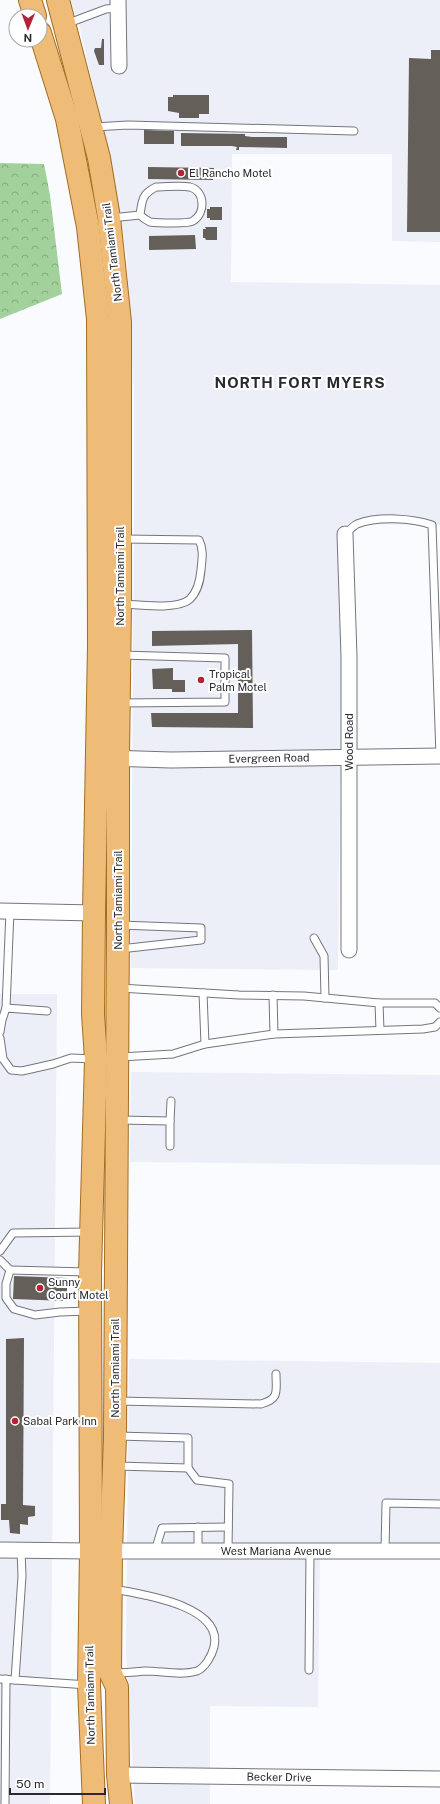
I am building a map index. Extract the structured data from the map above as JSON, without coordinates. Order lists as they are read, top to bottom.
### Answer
{
  "streets": {
    "main road": ["North Tamiami Trail"],
    "street": [
      "Wood Road",
      "Evergreen Road",
      "West Mariana Avenue",
      "Becker Drive"
    ]
  },
  "crossings": [
    ["North Tamiami Trail", "Evergreen Road"],
    ["North Tamiami Trail", "West Mariana Avenue"],
    ["North Tamiami Trail", "Becker Drive"],
    ["Wood Road", "Evergreen Road"]
  ],
  "districts": ["NORTH FORT MYERS"],
  "places": [
    "El Rancho Motel",
    "Tropical Palm Motel",
    "Sunny Court Motel",
    "Sabal Park Inn"
  ],
  "scale_bar": "50 m",
  "north": "bottom"
}
